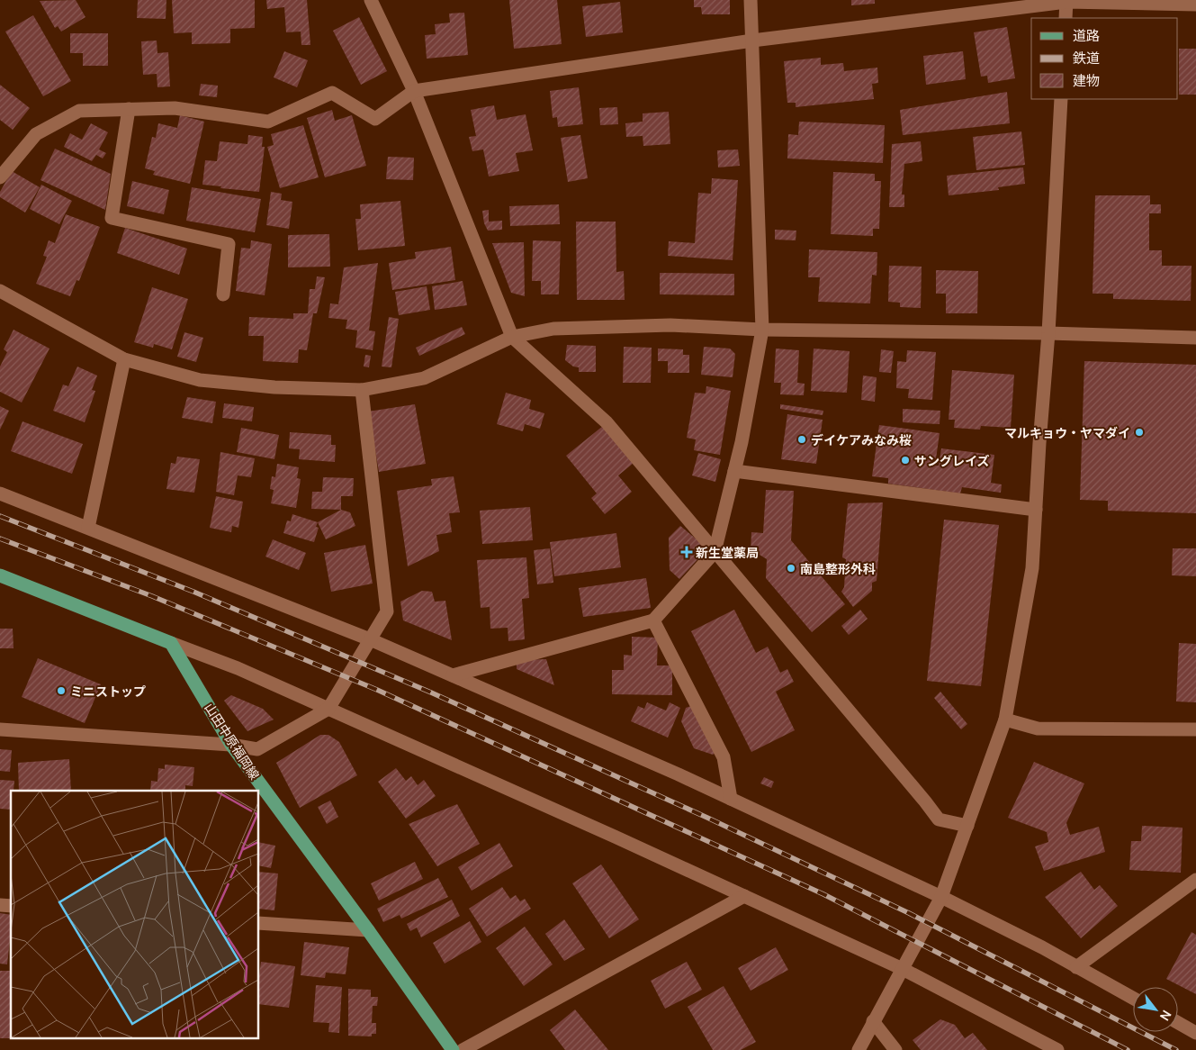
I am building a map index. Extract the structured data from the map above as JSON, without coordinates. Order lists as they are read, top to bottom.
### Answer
{
  "streets": {
    "main road": ["山田中原福岡線"]
  },
  "places": {
    "other": [
      "マルキョウ・ヤマダイ",
      "デイケアみなみ桜",
      "サングレイズ",
      "南島整形外科",
      "ミニストップ"
    ],
    "health": ["新生堂薬局"]
  },
  "legend": ["道路", "鉄道", "建物"],
  "north": "bottom right"
}
